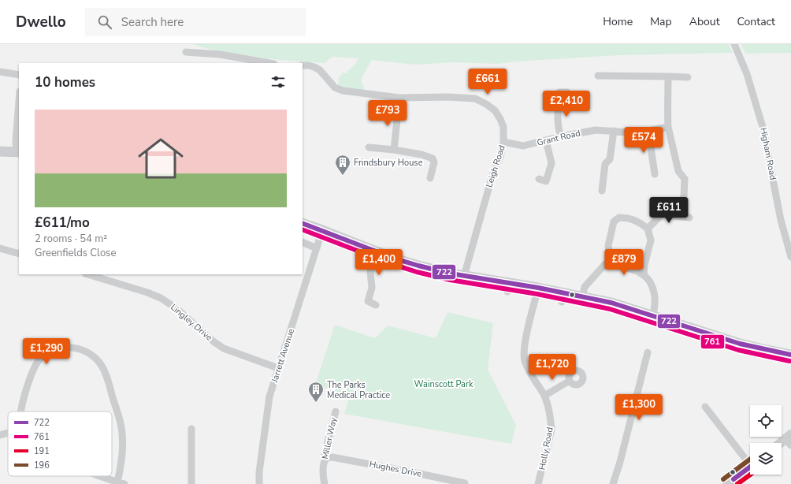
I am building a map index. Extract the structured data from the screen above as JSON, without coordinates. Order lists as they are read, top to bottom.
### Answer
{
  "streets": {
    "street": [
      "Grant Road",
      "Higham Road",
      "Leigh Road",
      "Lingley Drive",
      "Jarrett Avenue",
      "Miller Way",
      "Holly Road",
      "Hughes Drive"
    ]
  },
  "crossings": [
    ["Grant Road", "Leigh Road"],
    ["Lingley Drive", "Jarrett Avenue"],
    ["Miller Way", "Hughes Drive"]
  ],
  "parks": ["Wainscott Park"],
  "places": {
    "building": ["Frindsbury House", "The Parks Medical Practice"]
  },
  "lines": [
    "transit line 722",
    "transit line 761",
    "transit line 196",
    "transit line 191"
  ],
  "legend": [
    "722",
    "761",
    "191",
    "196"
  ],
  "page": {
    "header": "Dwello",
    "search": "Search here",
    "nav": [
      "Home",
      "Map",
      "About",
      "Contact"
    ],
    "heading": "10 homes",
    "price": [
      "£661",
      "£2,410",
      "£793",
      "£574",
      "£611",
      "£1,400",
      "£879",
      "£1,290",
      "£1,720",
      "£1,300"
    ],
    "list": [
      {
        "name": "£611/mo",
        "note": "2 rooms · 54 m² · Greenfields Close"
      }
    ]
  }
}
